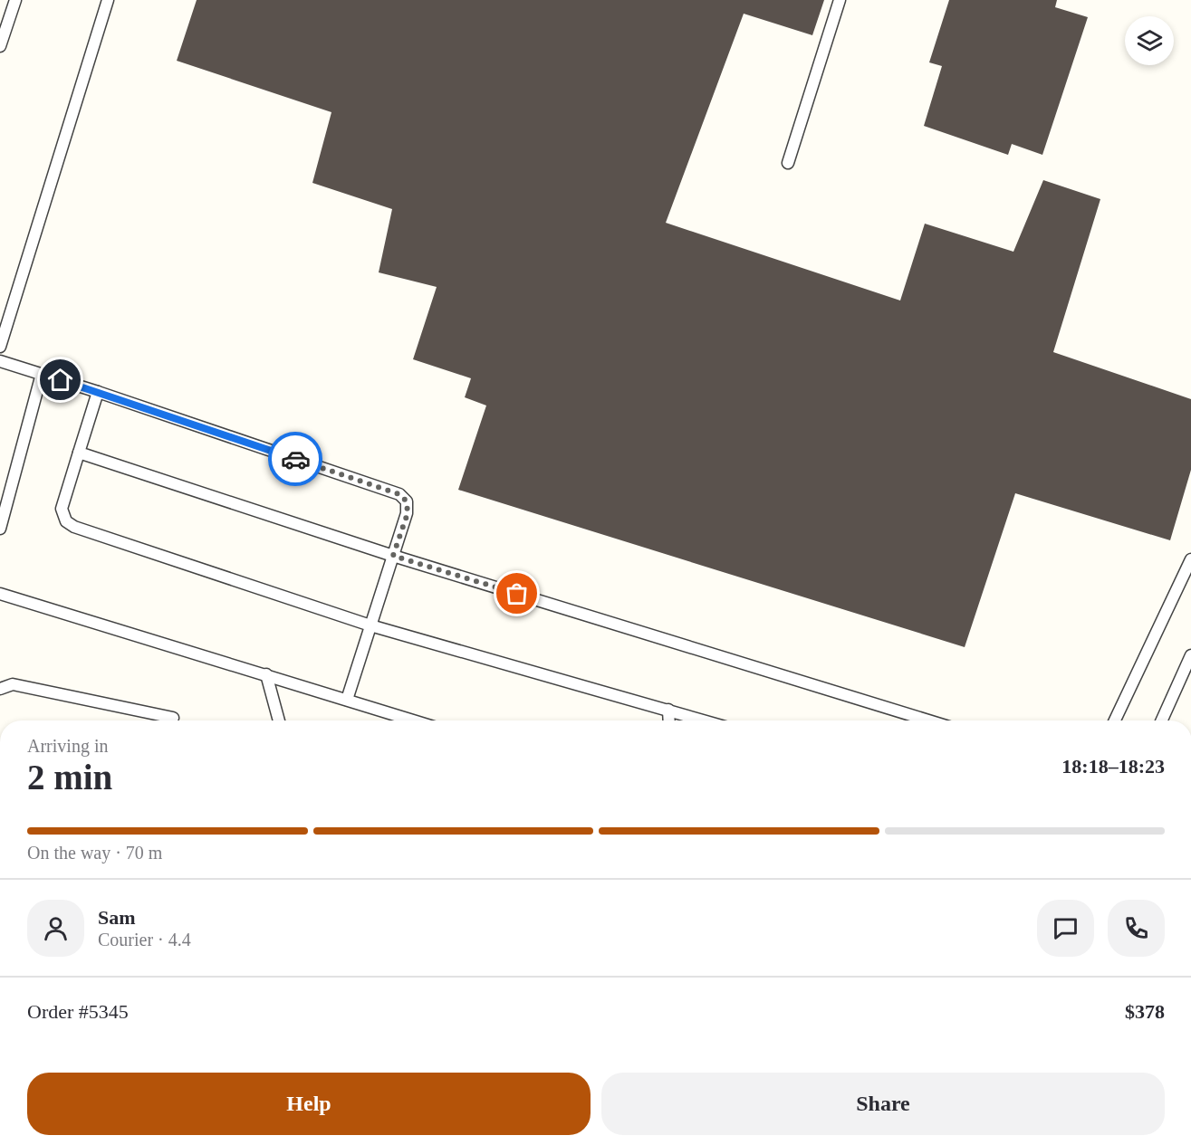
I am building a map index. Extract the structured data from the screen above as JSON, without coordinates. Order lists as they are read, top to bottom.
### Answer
{
  "page": {
    "heading": ["2 min", "Arriving in", "18:18–18:23"],
    "panel": [
      "Sam",
      "Courier · 4.4",
      "Order #5345",
      "$378"
    ],
    "bar": "On the way · 70 m",
    "buttons": ["Help", "Share"]
  }
}
